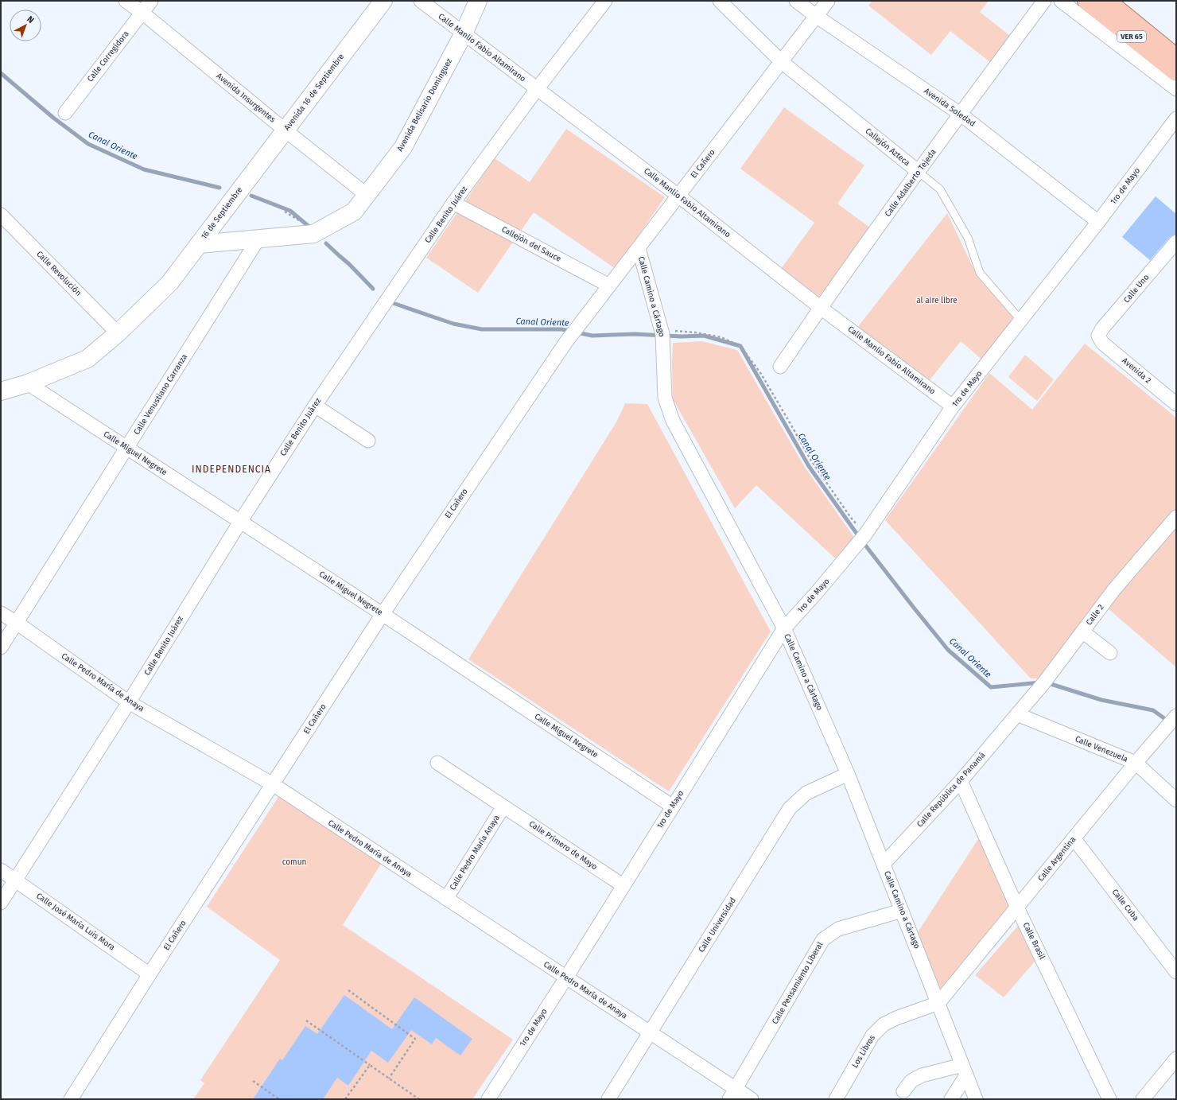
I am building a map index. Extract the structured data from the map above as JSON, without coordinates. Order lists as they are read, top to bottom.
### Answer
{
  "streets": {
    "main road": [
      "VER 65",
      "Avenida 16 de Septiembre",
      "Avenida Belisario Domínguez",
      "16 de Septiembre"
    ],
    "street": [
      "Calle Manlio Fabio Altamirano",
      "Calle Corregidora",
      "Avenida Insurgentes",
      "Avenida Soledad",
      "Callejón Azteca",
      "El Cañero",
      "Calle Adalberto Tejeda",
      "1ro de Mayo",
      "Calle Benito Juárez",
      "Callejón del Sauce",
      "Calle Revolución",
      "Calle Uno",
      "Calle Camino a Cártago",
      "Avenida 2",
      "Calle Venustiano Carranza",
      "Calle Miguel Negrete",
      "Calle 2",
      "Calle Pedro María de Anaya",
      "Calle Venezuela",
      "Calle República de Panamá",
      "Calle Primero de Mayo",
      "Calle Pedro María Anaya",
      "Calle Argentina",
      "Calle Cuba",
      "Calle José María Luis Mora",
      "Calle Universidad",
      "Calle Brasil",
      "Calle Pensamiento Liberal",
      "Los Libros"
    ]
  },
  "crossings": [
    ["Calle Manlio Fabio Altamirano", "Avenida Belisario Domínguez"],
    ["Calle Manlio Fabio Altamirano", "El Cañero"],
    ["Calle Manlio Fabio Altamirano", "Calle Adalberto Tejeda"],
    ["Calle Manlio Fabio Altamirano", "1ro de Mayo"],
    ["Calle Manlio Fabio Altamirano", "Calle Benito Juárez"],
    ["Calle Corregidora", "Avenida Insurgentes"],
    ["Avenida 16 de Septiembre", "Avenida Insurgentes"],
    ["Avenida 16 de Septiembre", "16 de Septiembre"],
    ["Avenida Insurgentes", "Avenida Belisario Domínguez"],
    ["Avenida Belisario Domínguez", "16 de Septiembre"],
    ["Avenida Belisario Domínguez", "Calle Venustiano Carranza"],
    ["Avenida Soledad", "El Cañero"],
    ["Avenida Soledad", "Calle Adalberto Tejeda"],
    ["Avenida Soledad", "1ro de Mayo"],
    ["Callejón Azteca", "El Cañero"],
    ["Callejón Azteca", "Calle Adalberto Tejeda"],
    ["Callejón Azteca", "1ro de Mayo"],
    ["El Cañero", "Callejón del Sauce"],
    ["El Cañero", "Calle Camino a Cártago"],
    ["El Cañero", "Calle Miguel Negrete"],
    ["El Cañero", "Calle Pedro María de Anaya"],
    ["El Cañero", "Calle José María Luis Mora"],
    ["1ro de Mayo", "Calle Camino a Cártago"],
    ["1ro de Mayo", "Calle Miguel Negrete"],
    ["1ro de Mayo", "Calle Pedro María de Anaya"],
    ["1ro de Mayo", "Calle Primero de Mayo"],
    ["16 de Septiembre", "Calle Revolución"],
    ["16 de Septiembre", "Calle Miguel Negrete"],
    ["Calle Benito Juárez", "Callejón del Sauce"],
    ["Calle Benito Juárez", "Calle Miguel Negrete"],
    ["Calle Benito Juárez", "Calle Pedro María de Anaya"],
    ["Calle Benito Juárez", "Calle José María Luis Mora"],
    ["Calle Uno", "Avenida 2"],
    ["Calle Camino a Cártago", "Calle República de Panamá"],
    ["Calle Camino a Cártago", "Calle Argentina"],
    ["Calle Camino a Cártago", "Calle Universidad"],
    ["Calle Camino a Cártago", "Calle Pensamiento Liberal"],
    ["Calle Camino a Cártago", "Los Libros"],
    ["Calle Venustiano Carranza", "Calle Miguel Negrete"],
    ["Calle Venustiano Carranza", "Calle Pedro María de Anaya"],
    ["Calle 2", "Calle Venezuela"],
    ["Calle 2", "Calle República de Panamá"],
    ["Calle Pedro María de Anaya", "Calle Pedro María Anaya"],
    ["Calle Pedro María de Anaya", "Calle Universidad"],
    ["Calle Pedro María de Anaya", "Calle Pensamiento Liberal"],
    ["Calle Venezuela", "Calle República de Panamá"],
    ["Calle Venezuela", "Calle Argentina"],
    ["Calle República de Panamá", "Calle Brasil"],
    ["Calle Primero de Mayo", "Calle Pedro María Anaya"],
    ["Calle Argentina", "Calle Cuba"],
    ["Calle Argentina", "Calle Brasil"],
    ["Calle Argentina", "Los Libros"]
  ],
  "districts": ["INDEPENDENCIA"],
  "water": ["Canal Oriente"],
  "parks": ["al aire libre", "comun"],
  "north": "top right"
}
